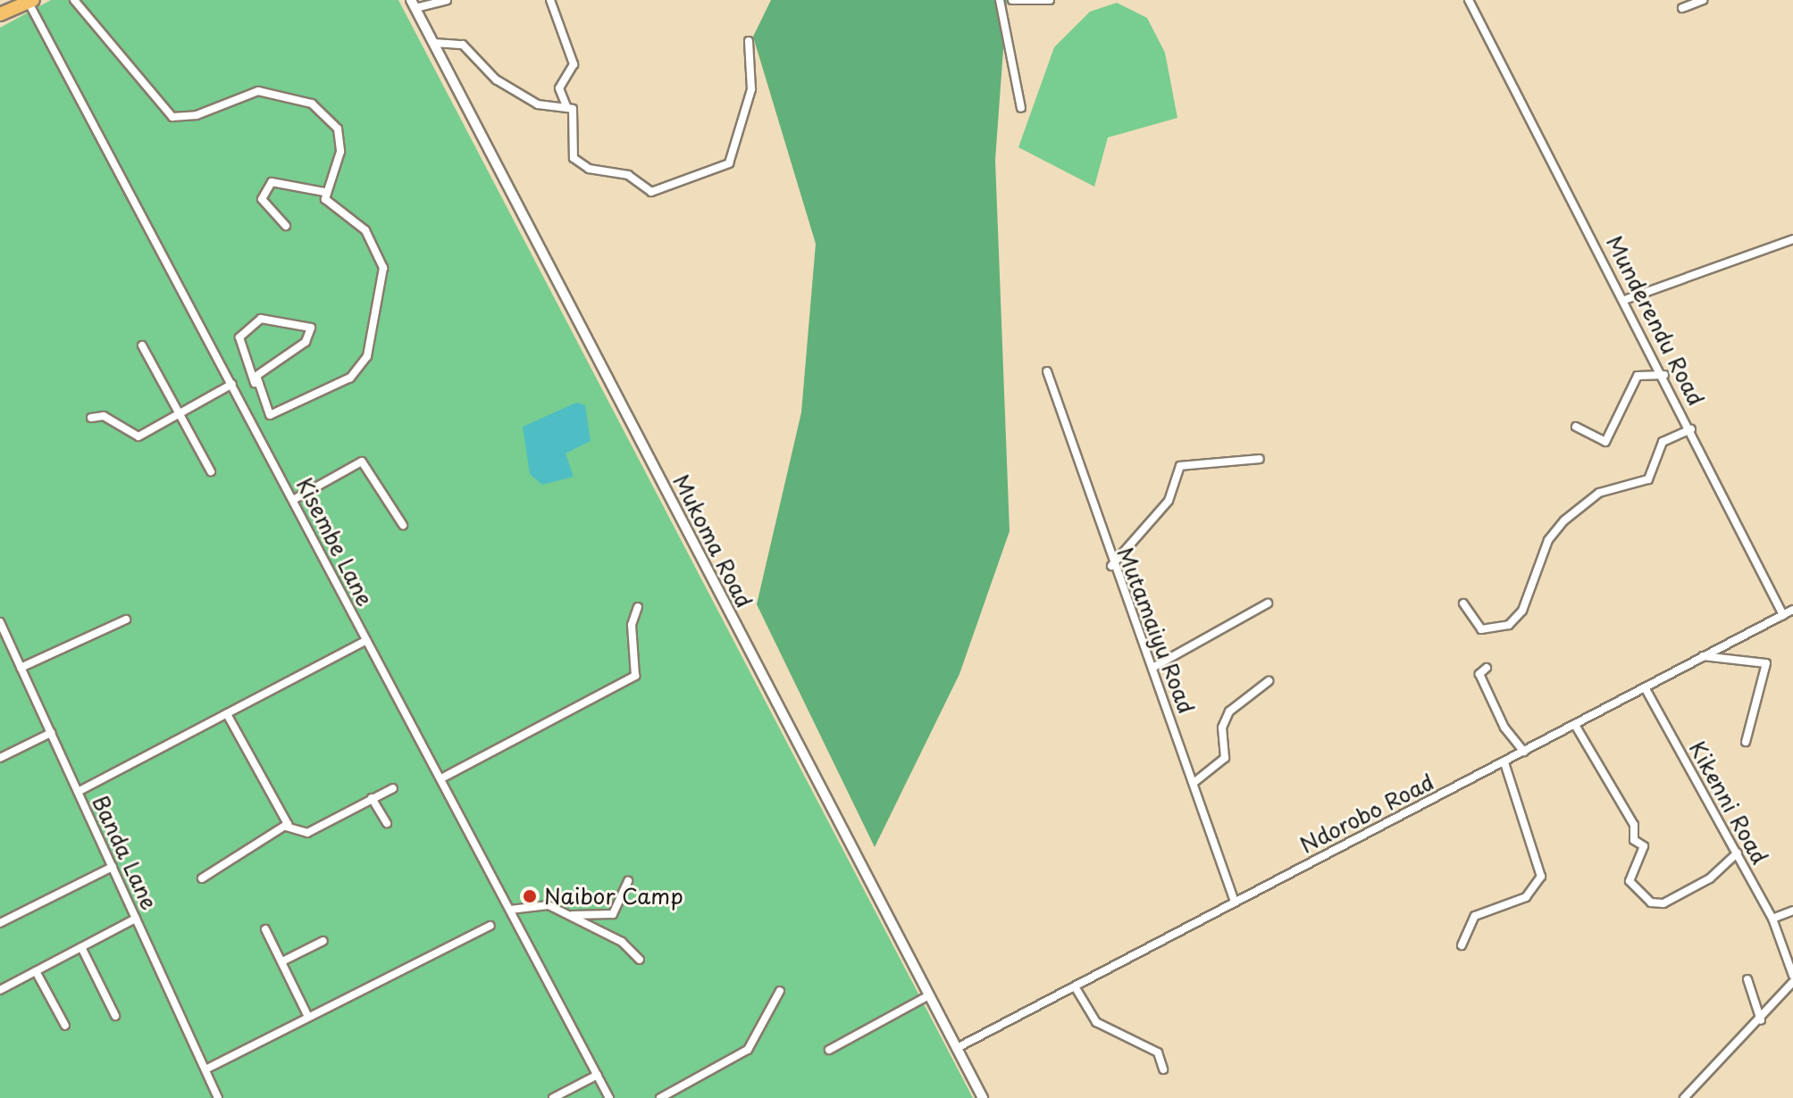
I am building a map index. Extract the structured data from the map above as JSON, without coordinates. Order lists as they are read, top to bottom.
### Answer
{
  "streets": {
    "street": [
      "Munderendu Road",
      "Mukoma Road",
      "Kisembe Lane",
      "Mutamaiyu Road",
      "Kikenni Road",
      "Ndorobo Road",
      "Banda Lane"
    ]
  },
  "crossings": [
    ["Munderendu Road", "Ndorobo Road"],
    ["Mukoma Road", "Ndorobo Road"],
    ["Mutamaiyu Road", "Ndorobo Road"],
    ["Kikenni Road", "Ndorobo Road"]
  ],
  "places": ["Naibor Camp"]
}
